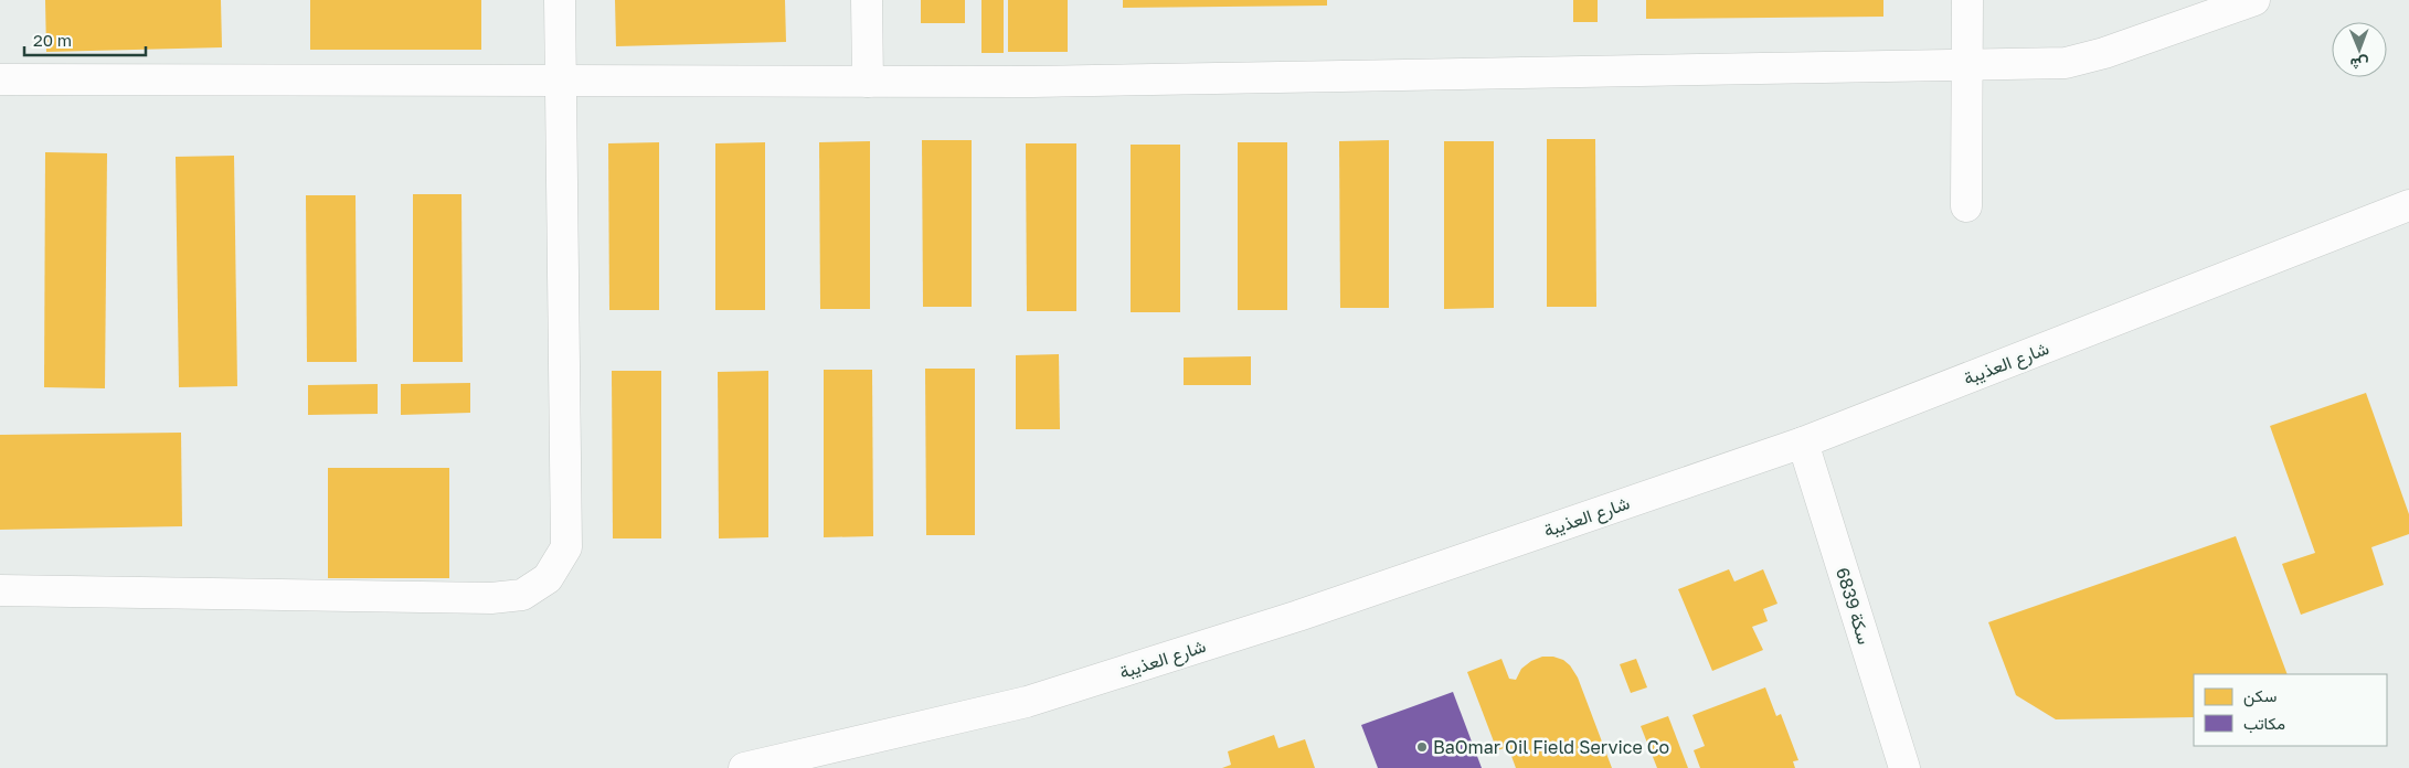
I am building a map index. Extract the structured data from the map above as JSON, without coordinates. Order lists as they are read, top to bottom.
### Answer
{
  "streets": {
    "street": ["شارع العذيبة", "سكة 6839"]
  },
  "crossings": [
    ["شارع العذيبة", "سكة 6839"]
  ],
  "places": ["BaOmar Oil Field Service Co"],
  "legend": ["سكن", "مكاتب"],
  "scale_bar": "20 m",
  "north": "bottom"
}
